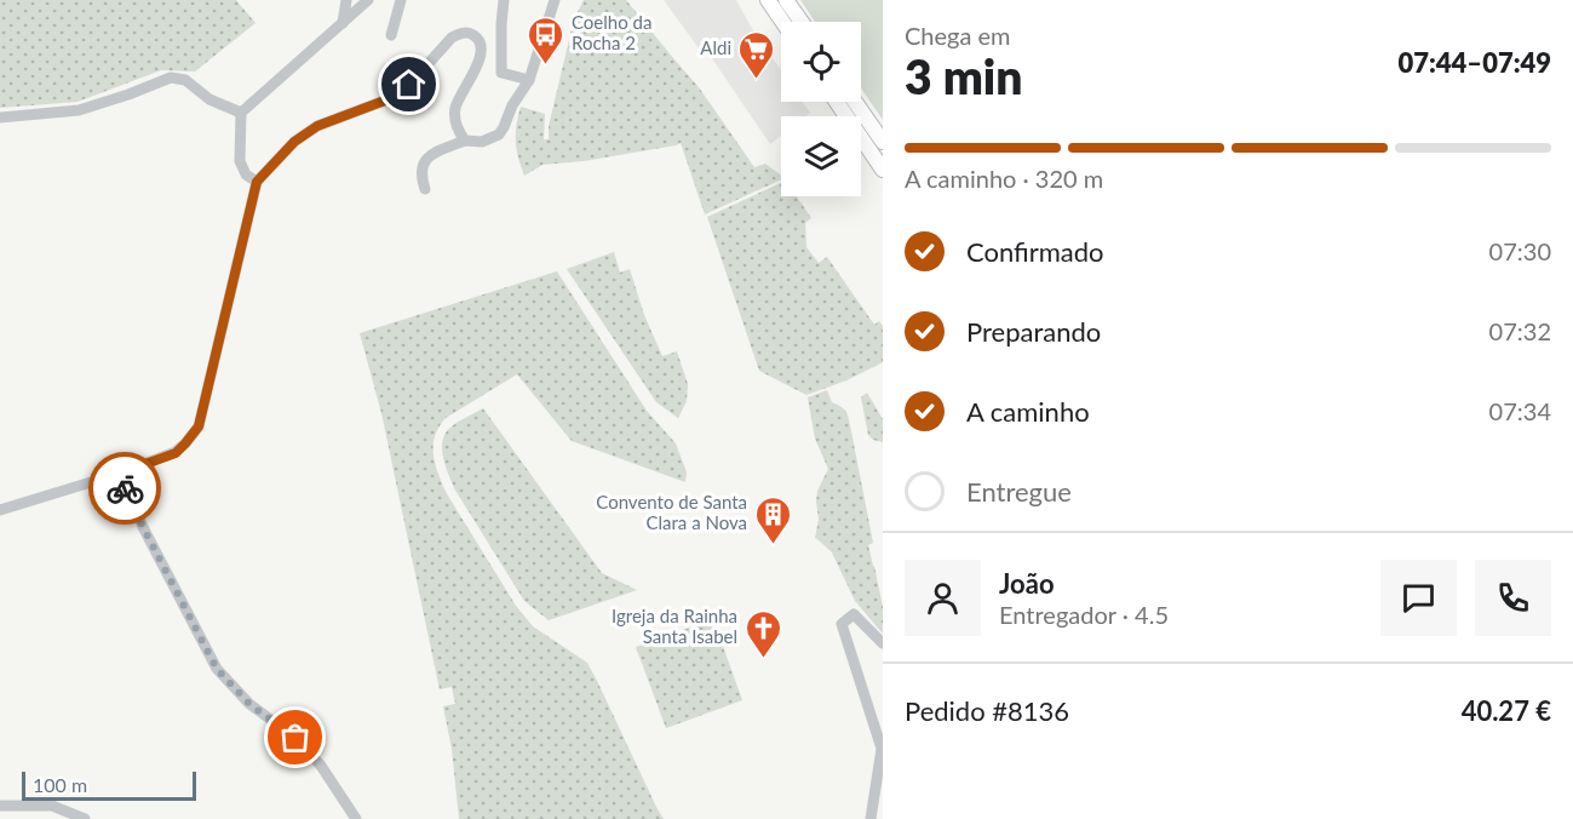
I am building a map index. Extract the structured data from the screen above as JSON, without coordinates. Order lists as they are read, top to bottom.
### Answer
{
  "places": {
    "bus stop": ["Coelho da Rocha 2"],
    "supermarket": ["Aldi"],
    "building": ["Convento de Santa Clara a Nova"],
    "church": ["Igreja da Rainha Santa Isabel"]
  },
  "scale_bar": "100 m",
  "page": {
    "heading": ["3 min", "Chega em", "07:44–07:49"],
    "panel": [
      "João",
      "Entregador · 4.5",
      "Pedido #8136",
      "40.27 €"
    ],
    "bar": "A caminho · 320 m",
    "list": [
      ["Confirmado", "07:30"],
      ["Preparando", "07:32"],
      ["A caminho", "07:34"],
      "Entregue"
    ],
    "scale": "100 m"
  }
}
